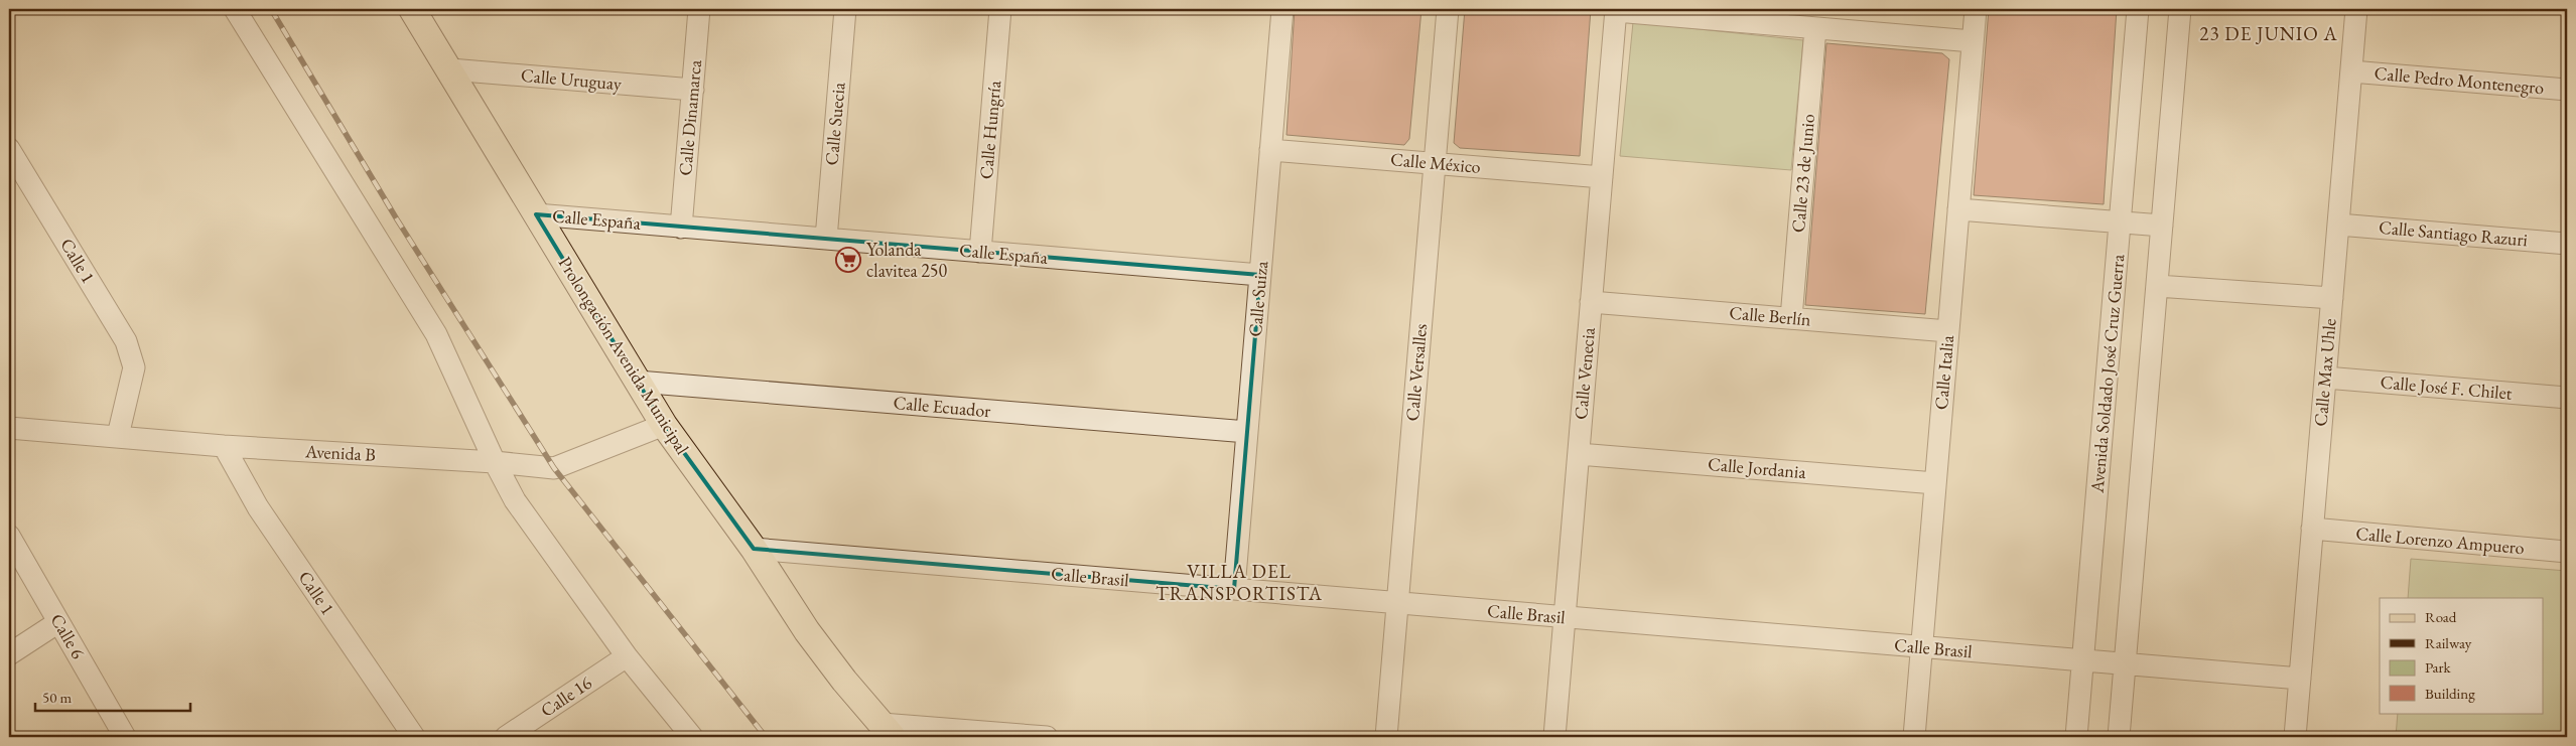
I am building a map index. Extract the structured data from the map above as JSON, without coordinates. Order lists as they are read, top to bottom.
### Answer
{
  "streets": {
    "main road": ["Prolongación Avenida Municipal"],
    "street": [
      "Calle Uruguay",
      "Calle Pedro Montenegro",
      "Calle Dinamarca",
      "Calle Suecia",
      "Calle Hungría",
      "Calle México",
      "Calle 23 de Junio",
      "Calle España",
      "Calle Santiago Razuri",
      "Calle 1",
      "Calle Suiza",
      "Calle Berlín",
      "Calle Versalles",
      "Calle Italia",
      "Calle Max Uhle",
      "Calle Venecia",
      "Avenida Soldado José Cruz Guerra",
      "Calle José F. Chilet",
      "Calle Ecuador",
      "Avenida B",
      "Calle Jordania",
      "Calle Lorenzo Ampuero",
      "Calle Brasil",
      "Calle 6",
      "Calle 16"
    ]
  },
  "crossings": [
    ["Calle Uruguay", "Calle Dinamarca"],
    ["Calle Uruguay", "Prolongación Avenida Municipal"],
    ["Calle Pedro Montenegro", "Calle Max Uhle"],
    ["Calle Dinamarca", "Calle España"],
    ["Calle Suecia", "Calle España"],
    ["Calle Hungría", "Calle España"],
    ["Calle México", "Calle Suiza"],
    ["Calle México", "Calle Versalles"],
    ["Calle México", "Calle Venecia"],
    ["Calle 23 de Junio", "Calle Berlín"],
    ["Calle España", "Calle Suiza"],
    ["Calle España", "Prolongación Avenida Municipal"],
    ["Calle Santiago Razuri", "Calle Max Uhle"],
    ["Calle 1", "Avenida B"],
    ["Calle Suiza", "Calle Ecuador"],
    ["Calle Suiza", "Calle Brasil"],
    ["Calle Berlín", "Calle Italia"],
    ["Calle Berlín", "Calle Venecia"],
    ["Prolongación Avenida Municipal", "Calle Ecuador"],
    ["Prolongación Avenida Municipal", "Avenida B"],
    ["Prolongación Avenida Municipal", "Calle Brasil"],
    ["Calle Versalles", "Calle Brasil"],
    ["Calle Italia", "Calle Jordania"],
    ["Calle Italia", "Calle Brasil"],
    ["Calle Max Uhle", "Calle José F. Chilet"],
    ["Calle Max Uhle", "Calle Lorenzo Ampuero"],
    ["Calle Max Uhle", "Calle Brasil"],
    ["Calle Venecia", "Calle Jordania"],
    ["Calle Venecia", "Calle Brasil"],
    ["Avenida Soldado José Cruz Guerra", "Calle Brasil"]
  ],
  "districts": ["23 DE JUNIO A", "VILLA DEL TRANSPORTISTA"],
  "places": {
    "supermarket": ["Yolanda clavitea 250"]
  },
  "legend": [
    "Road",
    "Railway",
    "Park",
    "Building"
  ],
  "scale_bar": "50 m"
}
